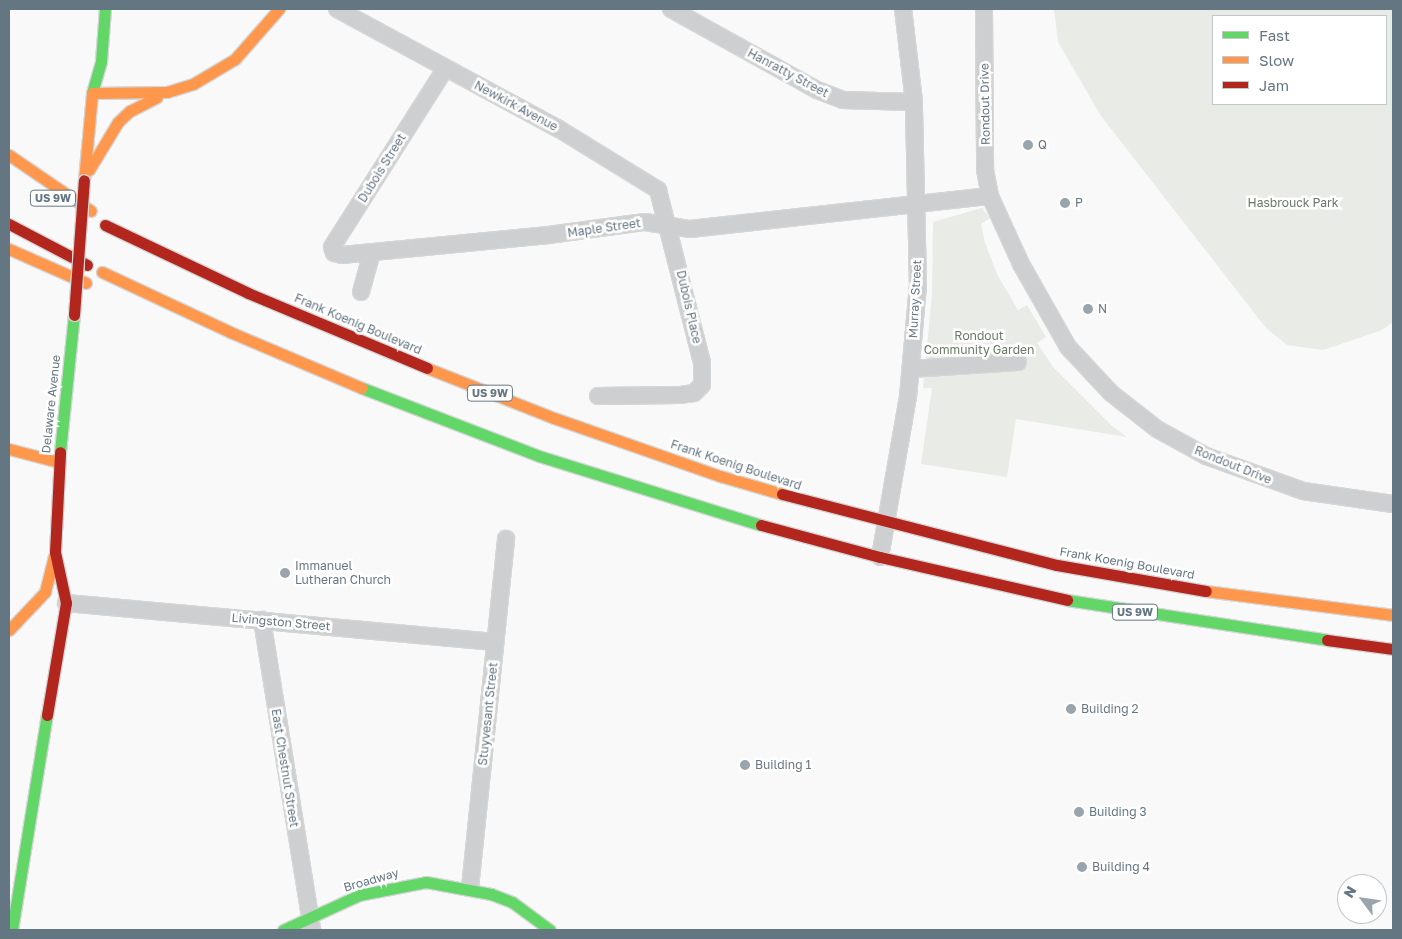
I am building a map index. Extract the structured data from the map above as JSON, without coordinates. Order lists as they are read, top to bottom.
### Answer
{
  "streets": {
    "main road": [
      "US 9W",
      "Frank Koenig Boulevard",
      "Delaware Avenue",
      "Broadway"
    ],
    "street": [
      "Hanratty Street",
      "Rondout Drive",
      "Newkirk Avenue",
      "Dubois Street",
      "Maple Street",
      "Murray Street",
      "Dubois Place",
      "Livingston Street",
      "Stuyvesant Street",
      "East Chestnut Street"
    ]
  },
  "crossings": [
    ["Hanratty Street", "Murray Street"],
    ["Newkirk Avenue", "Dubois Street"],
    ["Newkirk Avenue", "Maple Street"],
    ["Newkirk Avenue", "Dubois Place"],
    ["Dubois Street", "Maple Street"],
    ["US 9W", "Murray Street"],
    ["US 9W", "Frank Koenig Boulevard"],
    ["Maple Street", "Murray Street"],
    ["Maple Street", "Dubois Place"],
    ["Murray Street", "Frank Koenig Boulevard"],
    ["Delaware Avenue", "Livingston Street"],
    ["Livingston Street", "Stuyvesant Street"],
    ["Livingston Street", "East Chestnut Street"],
    ["Stuyvesant Street", "Broadway"],
    ["East Chestnut Street", "Broadway"]
  ],
  "parks": ["Hasbrouck Park", "Rondout Community Garden"],
  "places": [
    "Q",
    "P",
    "N",
    "Immanuel Lutheran Church",
    "Building 2",
    "Building 1",
    "Building 3",
    "Building 4"
  ],
  "legend": ["Fast", "Slow", "Jam"],
  "north": "top left"
}
